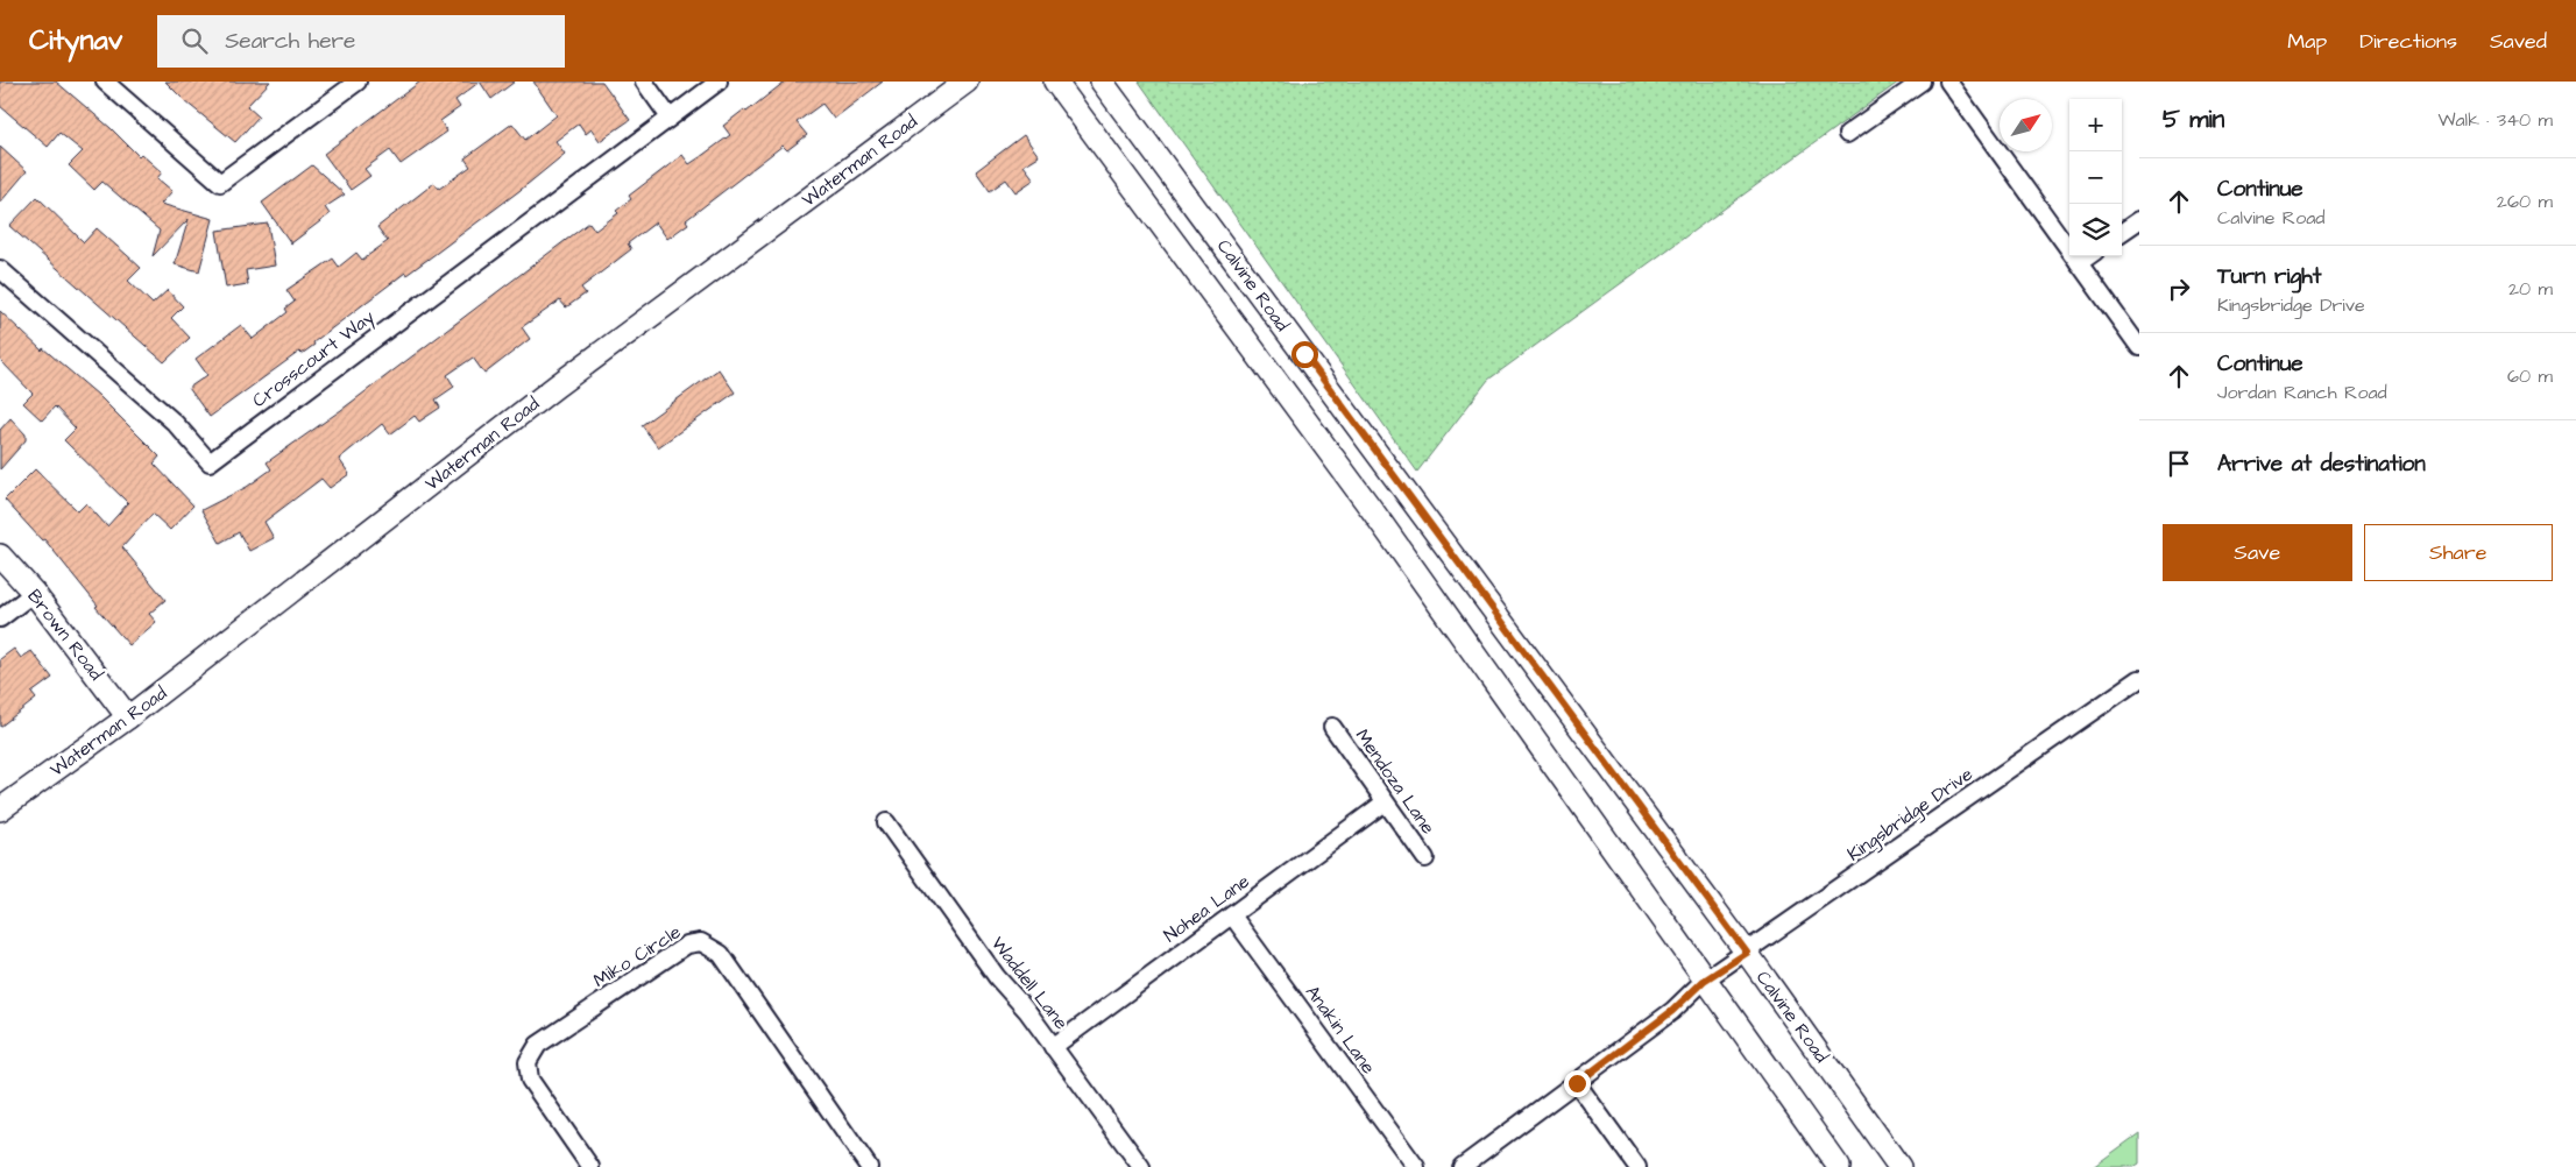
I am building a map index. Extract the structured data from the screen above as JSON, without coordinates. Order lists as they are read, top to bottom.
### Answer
{
  "streets": {
    "main road": ["Waterman Road", "Calvine Road", "Brown Road"],
    "street": [
      "Crosscourt Way",
      "Mendoza Lane",
      "Kingsbridge Drive",
      "Nohea Lane",
      "Miko Circle",
      "Waddell Lane",
      "Anakin Lane"
    ]
  },
  "crossings": [
    ["Waterman Road", "Brown Road"],
    ["Calvine Road", "Kingsbridge Drive"],
    ["Mendoza Lane", "Nohea Lane"],
    ["Nohea Lane", "Waddell Lane"],
    ["Nohea Lane", "Anakin Lane"]
  ],
  "north": "top right",
  "page": {
    "header": "Citynav",
    "search": "Search here",
    "nav": ["Map", "Directions", "Saved"],
    "heading": ["5 min", "Walk · 340 m"],
    "map_buttons": ["+", "−"],
    "list": [
      ["Continue", "Calvine Road", "260 m"],
      ["Turn right", "Kingsbridge Drive", "20 m"],
      ["Continue", "Jordan Ranch Road", "60 m"],
      "Arrive at destination"
    ],
    "buttons": ["Save", "Share"]
  }
}
